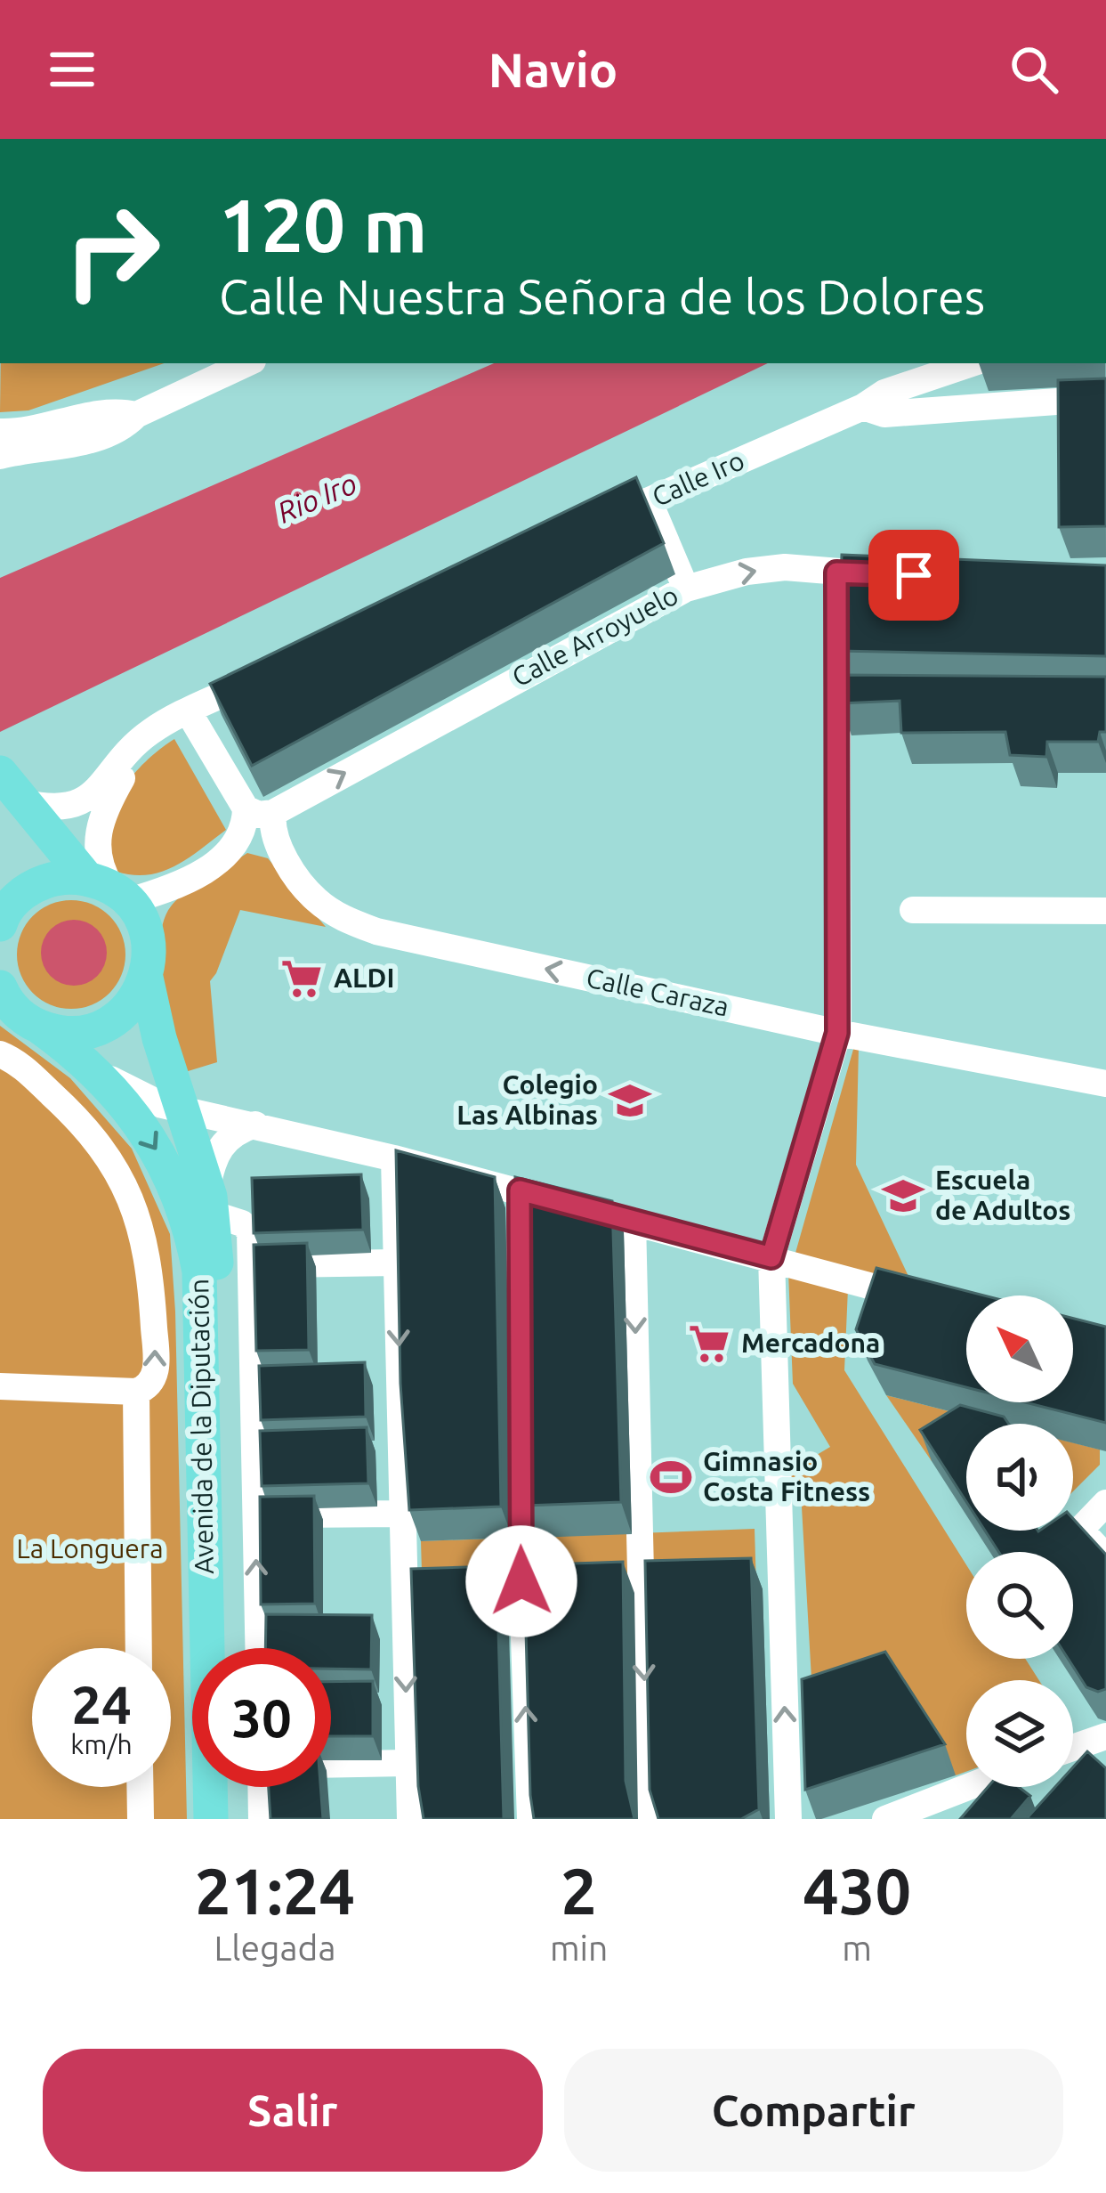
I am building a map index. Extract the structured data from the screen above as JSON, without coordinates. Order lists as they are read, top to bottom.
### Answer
{
  "streets": {
    "main road": ["Avenida de la Diputación"],
    "street": ["Calle Iro", "Calle Arroyuelo", "Calle Caraza"]
  },
  "crossings": [
    ["Calle Arroyuelo", "Calle Caraza"]
  ],
  "one_way": ["Calle Arroyuelo"],
  "water": ["Rio Iro"],
  "parks": ["La Longuera"],
  "places": {
    "supermarket": ["ALDI", "Mercadona"],
    "school or university": ["Colegio Las Albinas", "Escuela de Adultos"],
    "sports": ["Gimnasio Costa Fitness"]
  },
  "north": "top left",
  "page": {
    "header": "Navio",
    "turn": ["120 m", "Calle Nuestra Señora de los Dolores"],
    "speed": "24 km/h",
    "limit": "30",
    "eta": [
      "21:24",
      "Llegada",
      "2",
      "min",
      "430",
      "m"
    ],
    "buttons": ["Salir", "Compartir"]
  }
}
